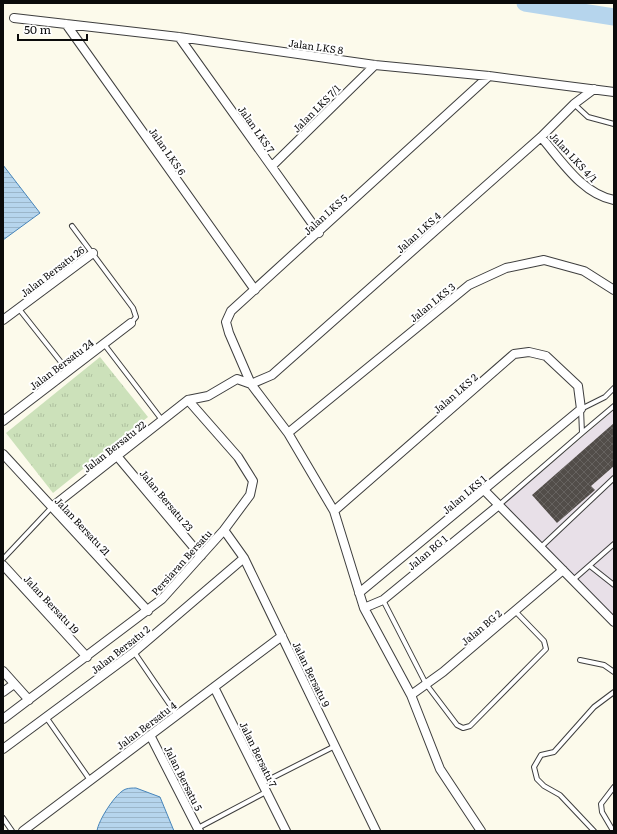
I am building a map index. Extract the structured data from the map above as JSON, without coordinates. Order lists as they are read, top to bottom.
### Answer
{
  "streets": {
    "street": [
      "Jalan LKS 8",
      "Jalan LKS 7/1",
      "Jalan LKS 7",
      "Jalan LKS 6",
      "Jalan LKS 4/1",
      "Jalan LKS 5",
      "Jalan LKS 4",
      "Jalan Bersatu 26",
      "Jalan LKS 3",
      "Jalan Bersatu 24",
      "Jalan LKS 2",
      "Jalan Bersatu 22",
      "Jalan LKS 1",
      "Jalan Bersatu 23",
      "Jalan Bersatu 21",
      "Jalan BG 1",
      "Persiaran Bersatu",
      "Jalan Bersatu 19",
      "Jalan BG 2",
      "Jalan Bersatu 2",
      "Jalan Bersatu 9",
      "Jalan Bersatu 4",
      "Jalan Bersatu 7",
      "Jalan Bersatu 5"
    ]
  },
  "crossings": [
    ["Jalan LKS 8", "Jalan LKS 7/1"],
    ["Jalan LKS 8", "Jalan LKS 7"],
    ["Jalan LKS 8", "Jalan LKS 6"],
    ["Jalan LKS 8", "Jalan LKS 5"],
    ["Jalan LKS 8", "Jalan LKS 4"],
    ["Jalan LKS 7/1", "Jalan LKS 7"],
    ["Jalan LKS 7", "Jalan LKS 5"],
    ["Jalan LKS 6", "Jalan LKS 5"],
    ["Jalan LKS 4/1", "Jalan LKS 4"],
    ["Jalan LKS 5", "Jalan LKS 4"],
    ["Jalan LKS 5", "Jalan LKS 3"],
    ["Jalan LKS 5", "Jalan LKS 2"],
    ["Jalan LKS 5", "Jalan LKS 1"],
    ["Jalan LKS 5", "Jalan BG 1"],
    ["Jalan LKS 5", "Jalan BG 2"],
    ["Jalan LKS 2", "Jalan LKS 1"],
    ["Jalan Bersatu 22", "Jalan Bersatu 23"],
    ["Jalan Bersatu 22", "Jalan Bersatu 21"],
    ["Jalan Bersatu 22", "Persiaran Bersatu"],
    ["Jalan Bersatu 23", "Persiaran Bersatu"],
    ["Jalan Bersatu 21", "Persiaran Bersatu"],
    ["Persiaran Bersatu", "Jalan Bersatu 19"],
    ["Persiaran Bersatu", "Jalan Bersatu 9"],
    ["Jalan Bersatu 2", "Jalan Bersatu 9"],
    ["Jalan Bersatu 9", "Jalan Bersatu 4"],
    ["Jalan Bersatu 4", "Jalan Bersatu 7"],
    ["Jalan Bersatu 4", "Jalan Bersatu 5"]
  ],
  "scale_bar": "50 m"
}
